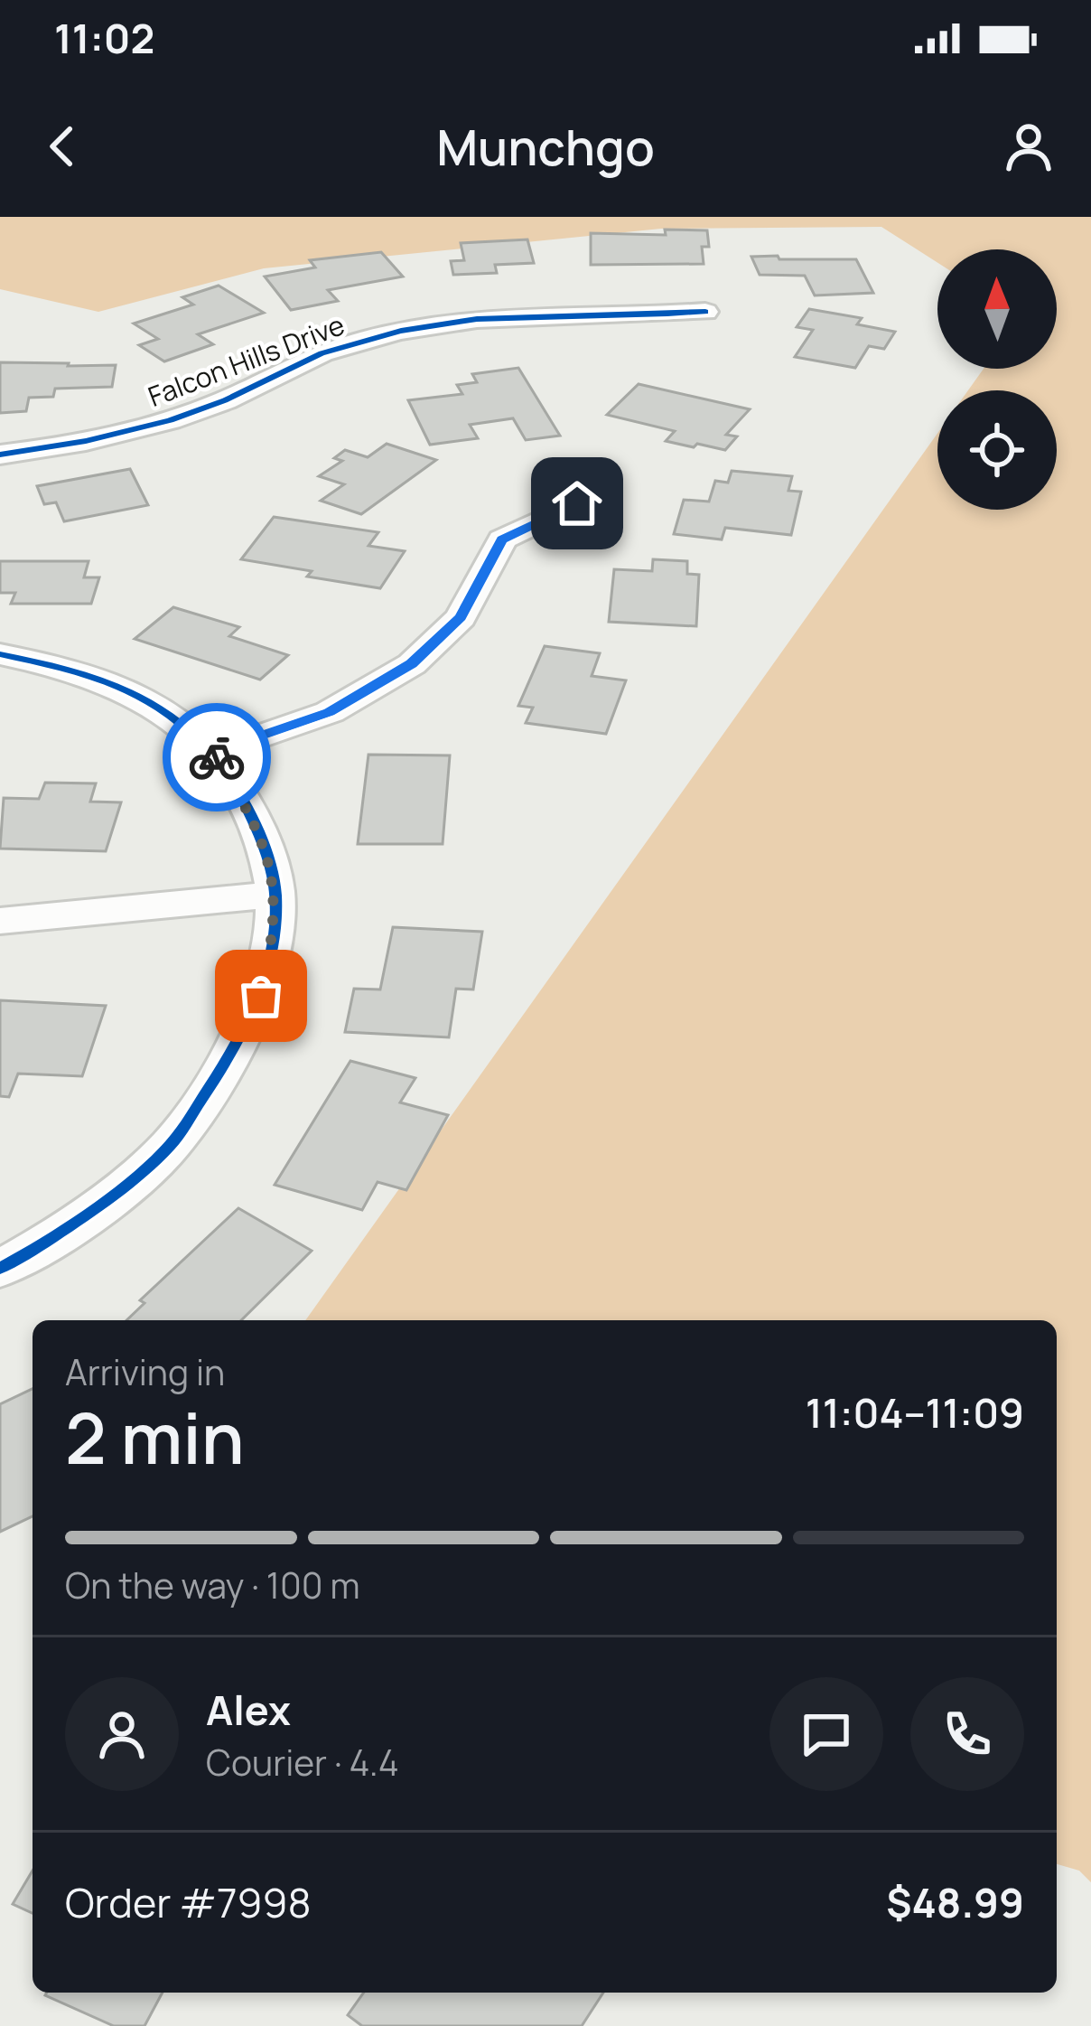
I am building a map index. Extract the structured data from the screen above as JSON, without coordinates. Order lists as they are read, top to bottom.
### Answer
{
  "streets": {
    "street": ["Falcon Hills Drive"]
  },
  "north": "top",
  "page": {
    "status": "11:02",
    "header": "Munchgo",
    "heading": ["2 min", "Arriving in", "11:04–11:09"],
    "panel": [
      "Alex",
      "Courier · 4.4",
      "Order #7998",
      "$48.99"
    ],
    "bar": "On the way · 100 m"
  }
}
